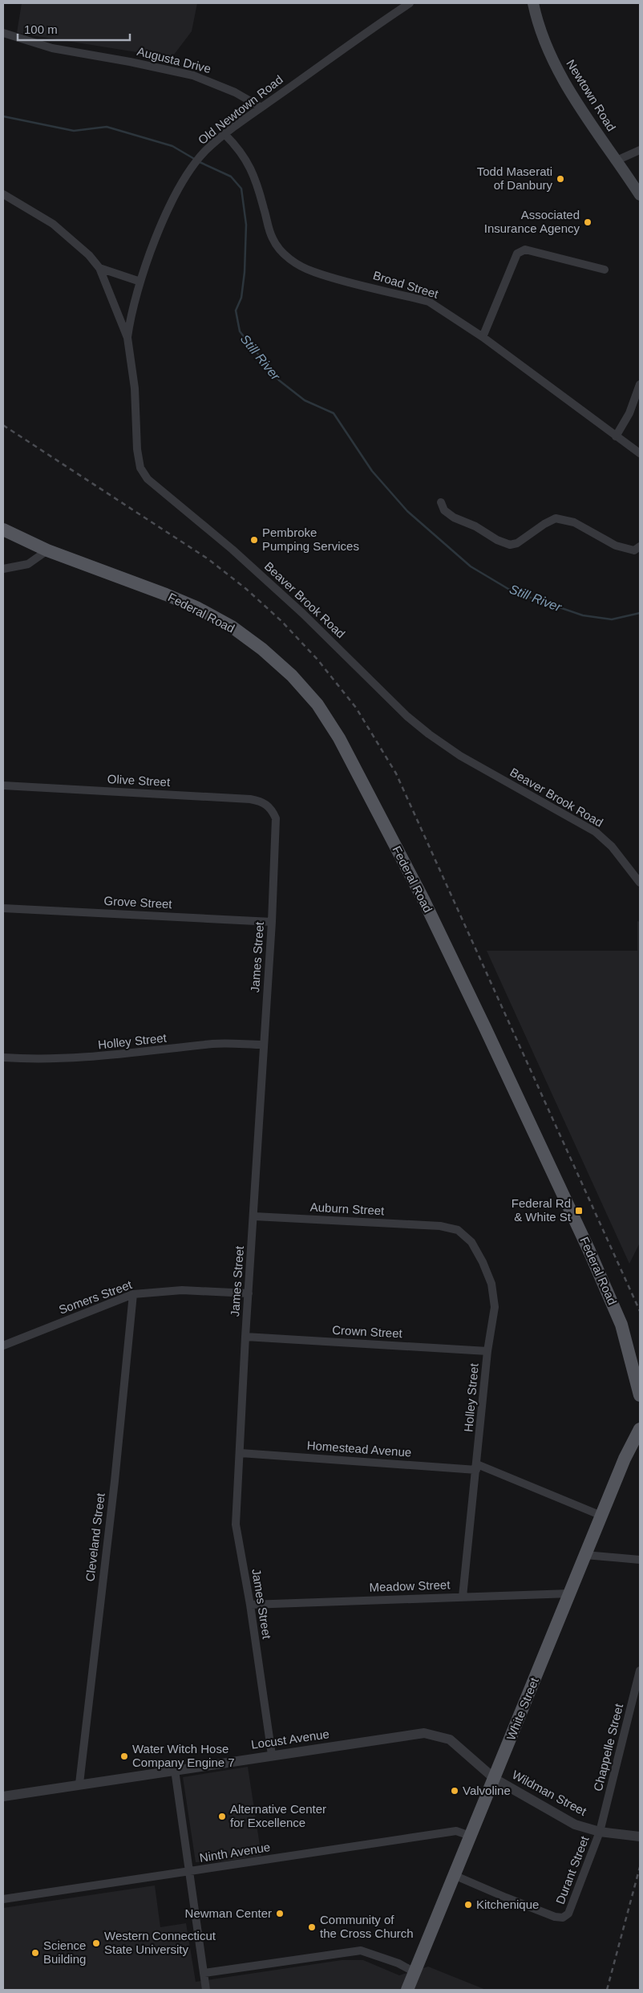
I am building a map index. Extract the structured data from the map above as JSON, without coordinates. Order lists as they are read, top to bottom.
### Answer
{
  "streets": {
    "main road": ["Newtown Road", "Federal Road", "White Street"],
    "street": [
      "Augusta Drive",
      "Old Newtown Road",
      "Broad Street",
      "Beaver Brook Road",
      "Olive Street",
      "Grove Street",
      "James Street",
      "Holley Street",
      "Auburn Street",
      "Somers Street",
      "Crown Street",
      "Homestead Avenue",
      "Cleveland Street",
      "Meadow Street",
      "Locust Avenue",
      "Chappelle Street",
      "Wildman Street",
      "Ninth Avenue",
      "Durant Street"
    ]
  },
  "crossings": [
    ["Augusta Drive", "Old Newtown Road"],
    ["Old Newtown Road", "Broad Street"],
    ["Old Newtown Road", "Beaver Brook Road"],
    ["Olive Street", "James Street"],
    ["Grove Street", "James Street"],
    ["James Street", "Holley Street"],
    ["James Street", "Auburn Street"],
    ["James Street", "Somers Street"],
    ["James Street", "Crown Street"],
    ["James Street", "Homestead Avenue"],
    ["James Street", "Meadow Street"],
    ["James Street", "Locust Avenue"],
    ["Holley Street", "Auburn Street"],
    ["Holley Street", "Crown Street"],
    ["Holley Street", "Homestead Avenue"],
    ["Holley Street", "Meadow Street"],
    ["Somers Street", "Cleveland Street"],
    ["Homestead Avenue", "White Street"],
    ["Cleveland Street", "Locust Avenue"],
    ["Meadow Street", "White Street"],
    ["White Street", "Locust Avenue"],
    ["White Street", "Wildman Street"],
    ["White Street", "Ninth Avenue"],
    ["White Street", "Durant Street"],
    ["Locust Avenue", "Wildman Street"],
    ["Chappelle Street", "Wildman Street"],
    ["Chappelle Street", "Durant Street"],
    ["Wildman Street", "Durant Street"]
  ],
  "water": ["Still River"],
  "places": {
    "other": [
      "Todd Maserati of Danbury",
      "Associated Insurance Agency",
      "Pembroke Pumping Services",
      "Water Witch Hose Company Engine 7",
      "Valvoline",
      "Alternative Center for Excellence",
      "Kitchenique",
      "Newman Center",
      "Community of the Cross Church",
      "Western Connecticut State University",
      "Science Building"
    ],
    "transit": ["Federal Rd & White St"]
  },
  "scale_bar": "100 m"
}
